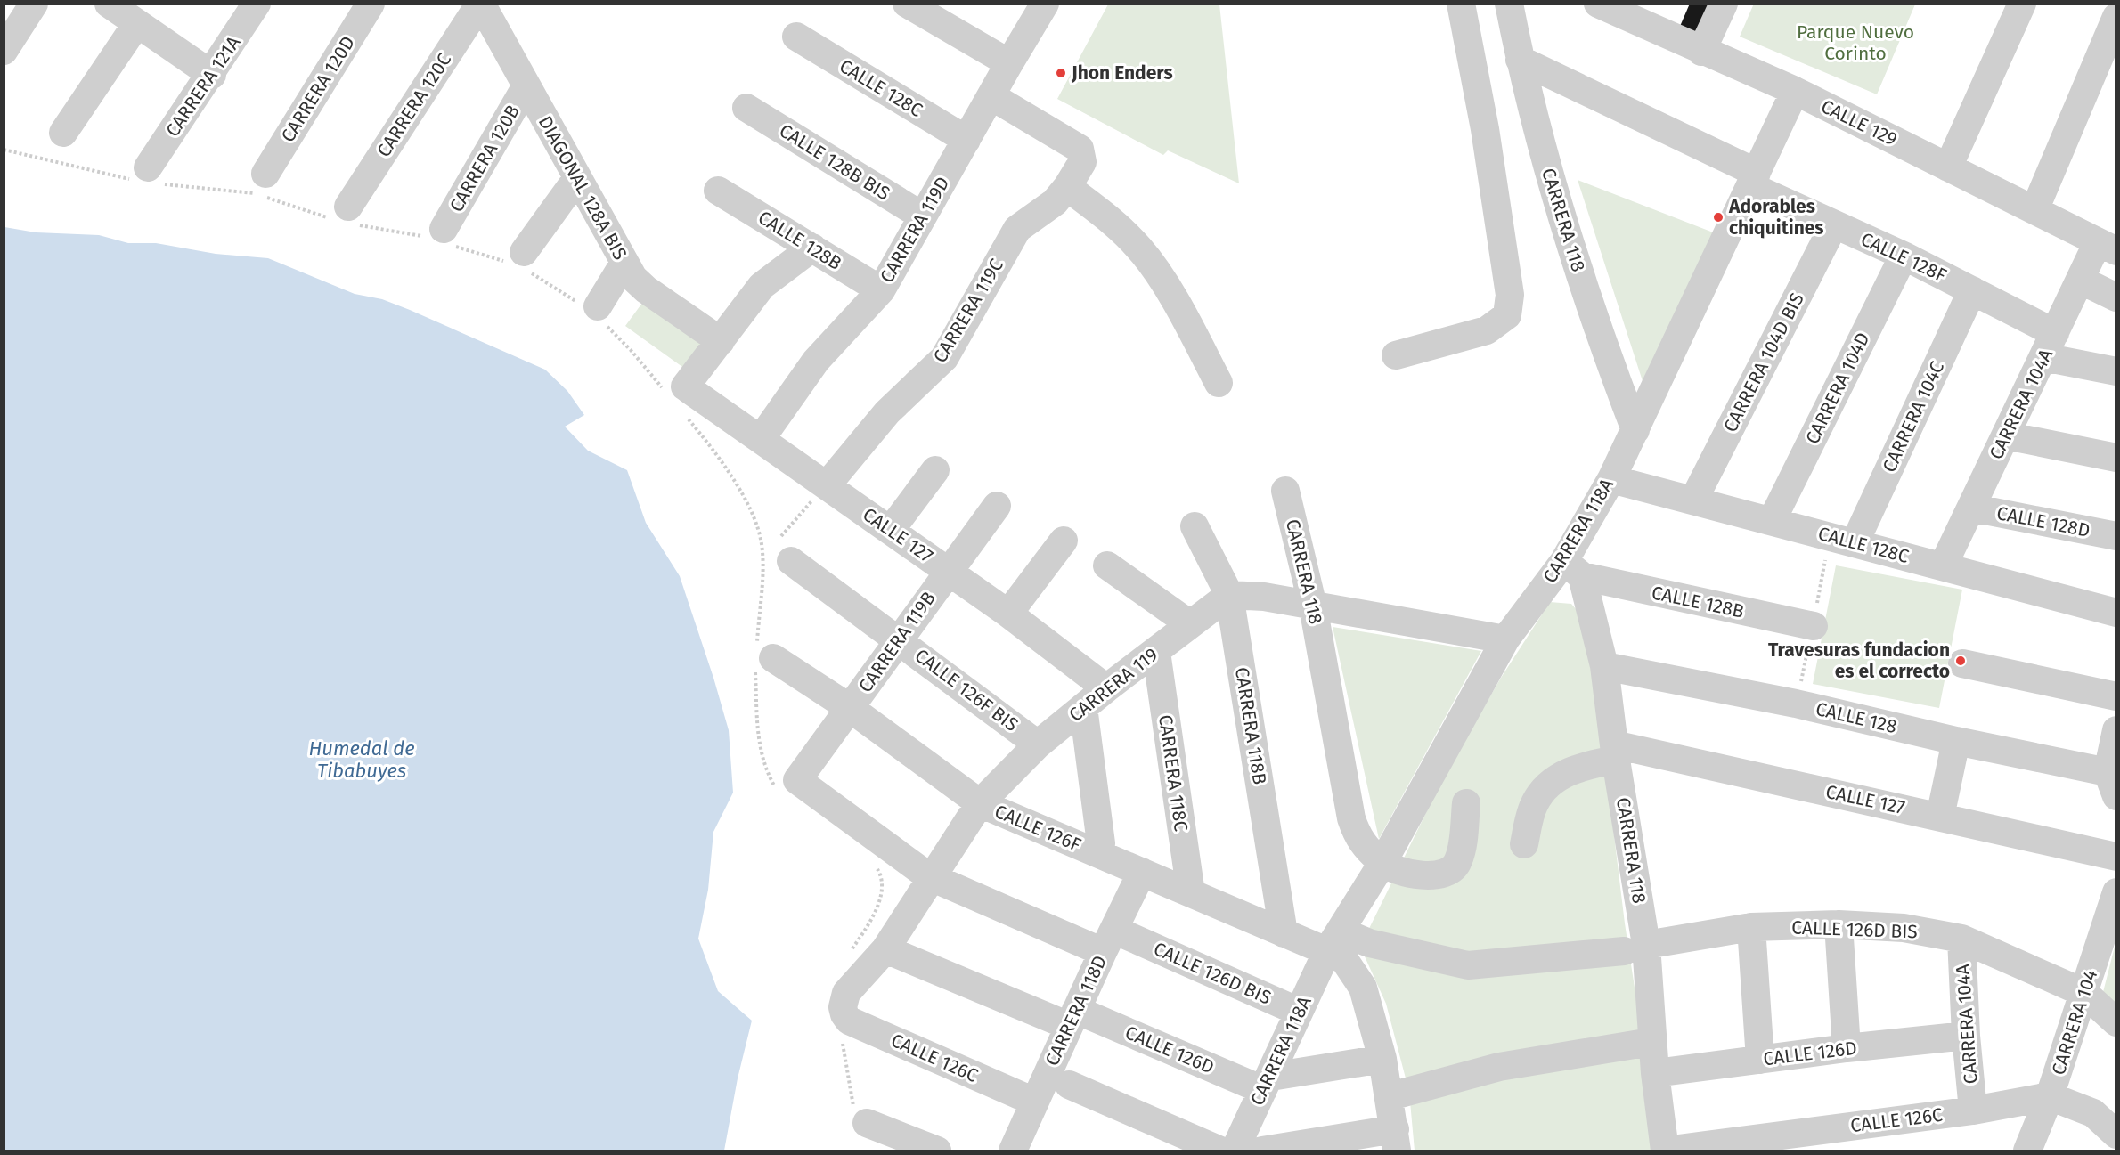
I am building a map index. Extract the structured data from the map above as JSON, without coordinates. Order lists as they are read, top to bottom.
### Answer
{
  "streets": {
    "street": [
      "CARRERA 121A",
      "CALLE 128C",
      "CARRERA 120D",
      "CARRERA 120C",
      "CALLE 129",
      "CARRERA 120B",
      "CALLE 128B BIS",
      "DIAGONAL 128A BIS",
      "CARRERA 118",
      "CARRERA 119D",
      "CALLE 128B",
      "CALLE 128F",
      "CARRERA 119C",
      "CARRERA 104D BIS",
      "CARRERA 104D",
      "CARRERA 104A",
      "CARRERA 104C",
      "CALLE 128D",
      "CARRERA 118A",
      "CALLE 127",
      "CARRERA 119B",
      "CARRERA 119",
      "CALLE 126F BIS",
      "CALLE 128",
      "CARRERA 118B",
      "CARRERA 118C",
      "CALLE 126F",
      "CALLE 126D BIS",
      "CARRERA 118D",
      "CARRERA 104",
      "CALLE 126D",
      "CALLE 126C"
    ]
  },
  "crossings": [
    ["CALLE 128C", "CARRERA 119D"],
    ["CALLE 128C", "CARRERA 104D BIS"],
    ["CALLE 128C", "CARRERA 104D"],
    ["CALLE 128C", "CARRERA 104A"],
    ["CALLE 128C", "CARRERA 104C"],
    ["CALLE 128C", "CARRERA 118A"],
    ["CARRERA 120C", "DIAGONAL 128A BIS"],
    ["CALLE 129", "CARRERA 104A"],
    ["CALLE 129", "CARRERA 118A"],
    ["CARRERA 120B", "DIAGONAL 128A BIS"],
    ["CALLE 128B BIS", "CARRERA 119D"],
    ["CARRERA 118", "CALLE 128B"],
    ["CARRERA 118", "CALLE 128F"],
    ["CARRERA 118", "CARRERA 118A"],
    ["CARRERA 118", "CALLE 127"],
    ["CARRERA 118", "CALLE 128"],
    ["CARRERA 118", "CALLE 126D BIS"],
    ["CARRERA 118", "CALLE 126D"],
    ["CARRERA 118", "CALLE 126C"],
    ["CARRERA 119D", "CALLE 128B"],
    ["CARRERA 119D", "CARRERA 119C"],
    ["CARRERA 119D", "CALLE 127"],
    ["CALLE 128B", "CARRERA 118A"],
    ["CALLE 128F", "CARRERA 104D BIS"],
    ["CALLE 128F", "CARRERA 104D"],
    ["CALLE 128F", "CARRERA 104A"],
    ["CALLE 128F", "CARRERA 104C"],
    ["CALLE 128F", "CARRERA 118A"],
    ["CARRERA 119C", "CALLE 127"],
    ["CARRERA 104A", "CALLE 128D"],
    ["CARRERA 104A", "CALLE 126D BIS"],
    ["CARRERA 104A", "CALLE 126D"],
    ["CARRERA 104A", "CALLE 126C"],
    ["CARRERA 118A", "CALLE 126F"],
    ["CARRERA 118A", "CALLE 126D BIS"],
    ["CARRERA 118A", "CALLE 126D"],
    ["CALLE 127", "CARRERA 119B"],
    ["CALLE 127", "CARRERA 119"],
    ["CARRERA 119B", "CALLE 126F BIS"],
    ["CARRERA 119B", "CALLE 126F"],
    ["CARRERA 119", "CALLE 126F BIS"],
    ["CARRERA 119", "CARRERA 118B"],
    ["CARRERA 119", "CARRERA 118C"],
    ["CARRERA 119", "CALLE 126F"],
    ["CARRERA 119", "CALLE 126D"],
    ["CARRERA 119", "CALLE 126C"],
    ["CARRERA 118B", "CALLE 126F"],
    ["CARRERA 118C", "CALLE 126F"],
    ["CALLE 126F", "CALLE 126D BIS"],
    ["CALLE 126F", "CARRERA 118D"],
    ["CALLE 126D BIS", "CARRERA 104"],
    ["CARRERA 118D", "CALLE 126D"],
    ["CARRERA 118D", "CALLE 126C"],
    ["CARRERA 104", "CALLE 126C"]
  ],
  "water": ["Humedal de Tibabuyes"],
  "parks": ["Parque Nuevo Corinto"],
  "places": ["Jhon Enders", "Adorables chiquitines", "Travesuras fundacion es el correcto"]
}
